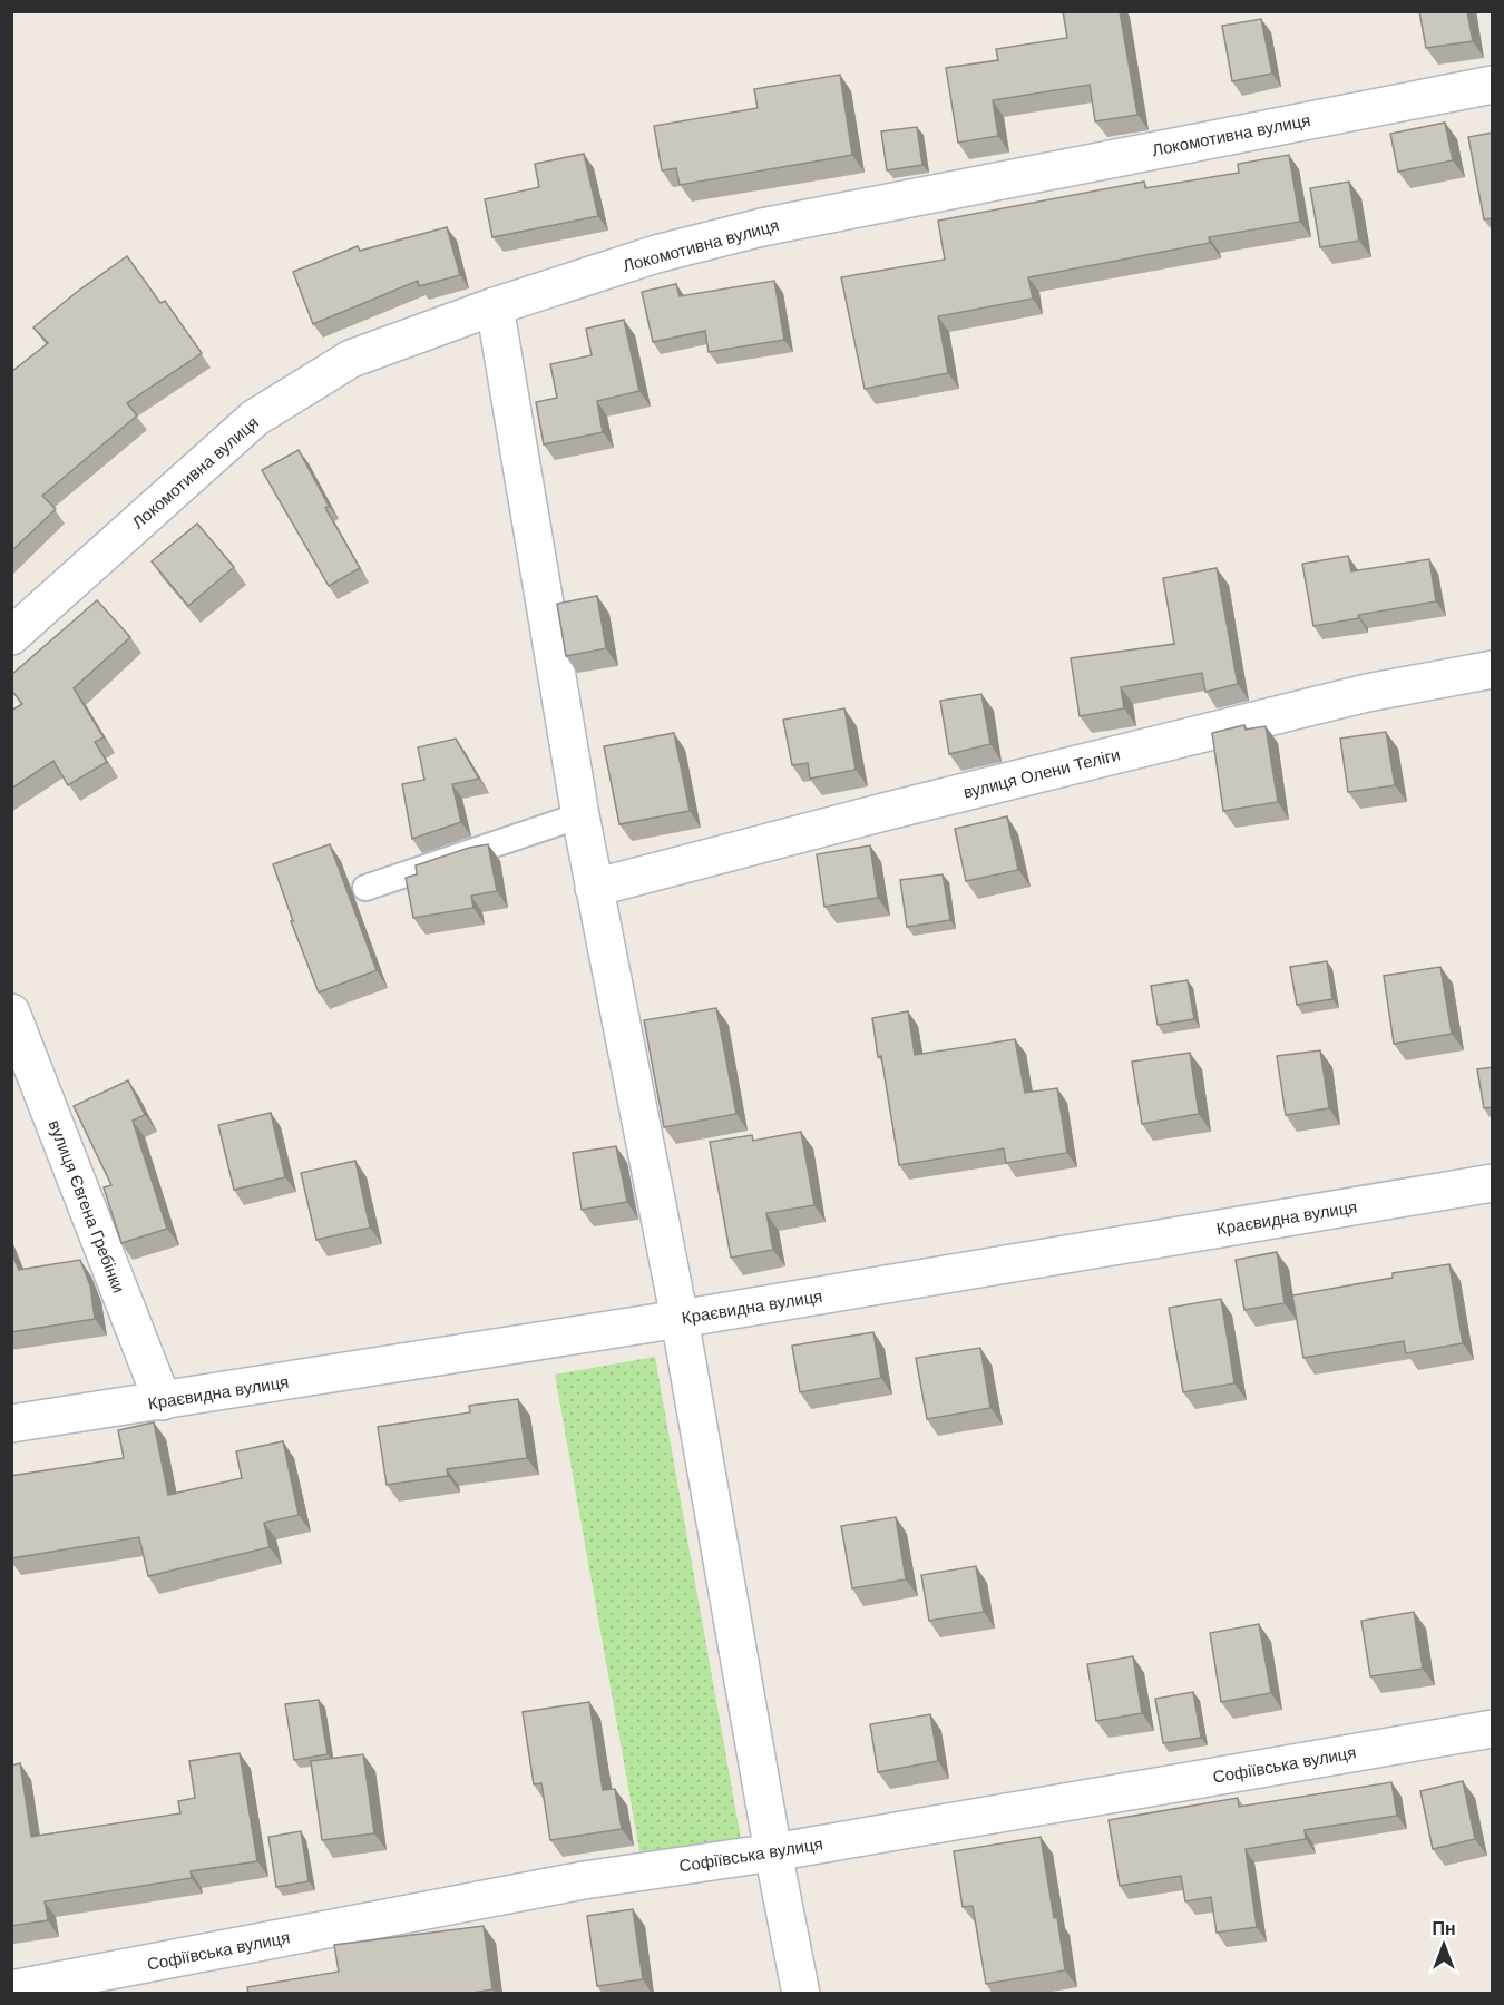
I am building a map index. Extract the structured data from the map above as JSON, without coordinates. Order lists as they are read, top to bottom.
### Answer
{
  "streets": {
    "street": [
      "Локомотивна вулиця",
      "вулиця Олени Теліги",
      "вулиця Євгена Гребінки",
      "Краєвидна вулиця",
      "Софіївська вулиця"
    ]
  },
  "crossings": [
    ["вулиця Євгена Гребінки", "Краєвидна вулиця"]
  ],
  "north": "top"
}
